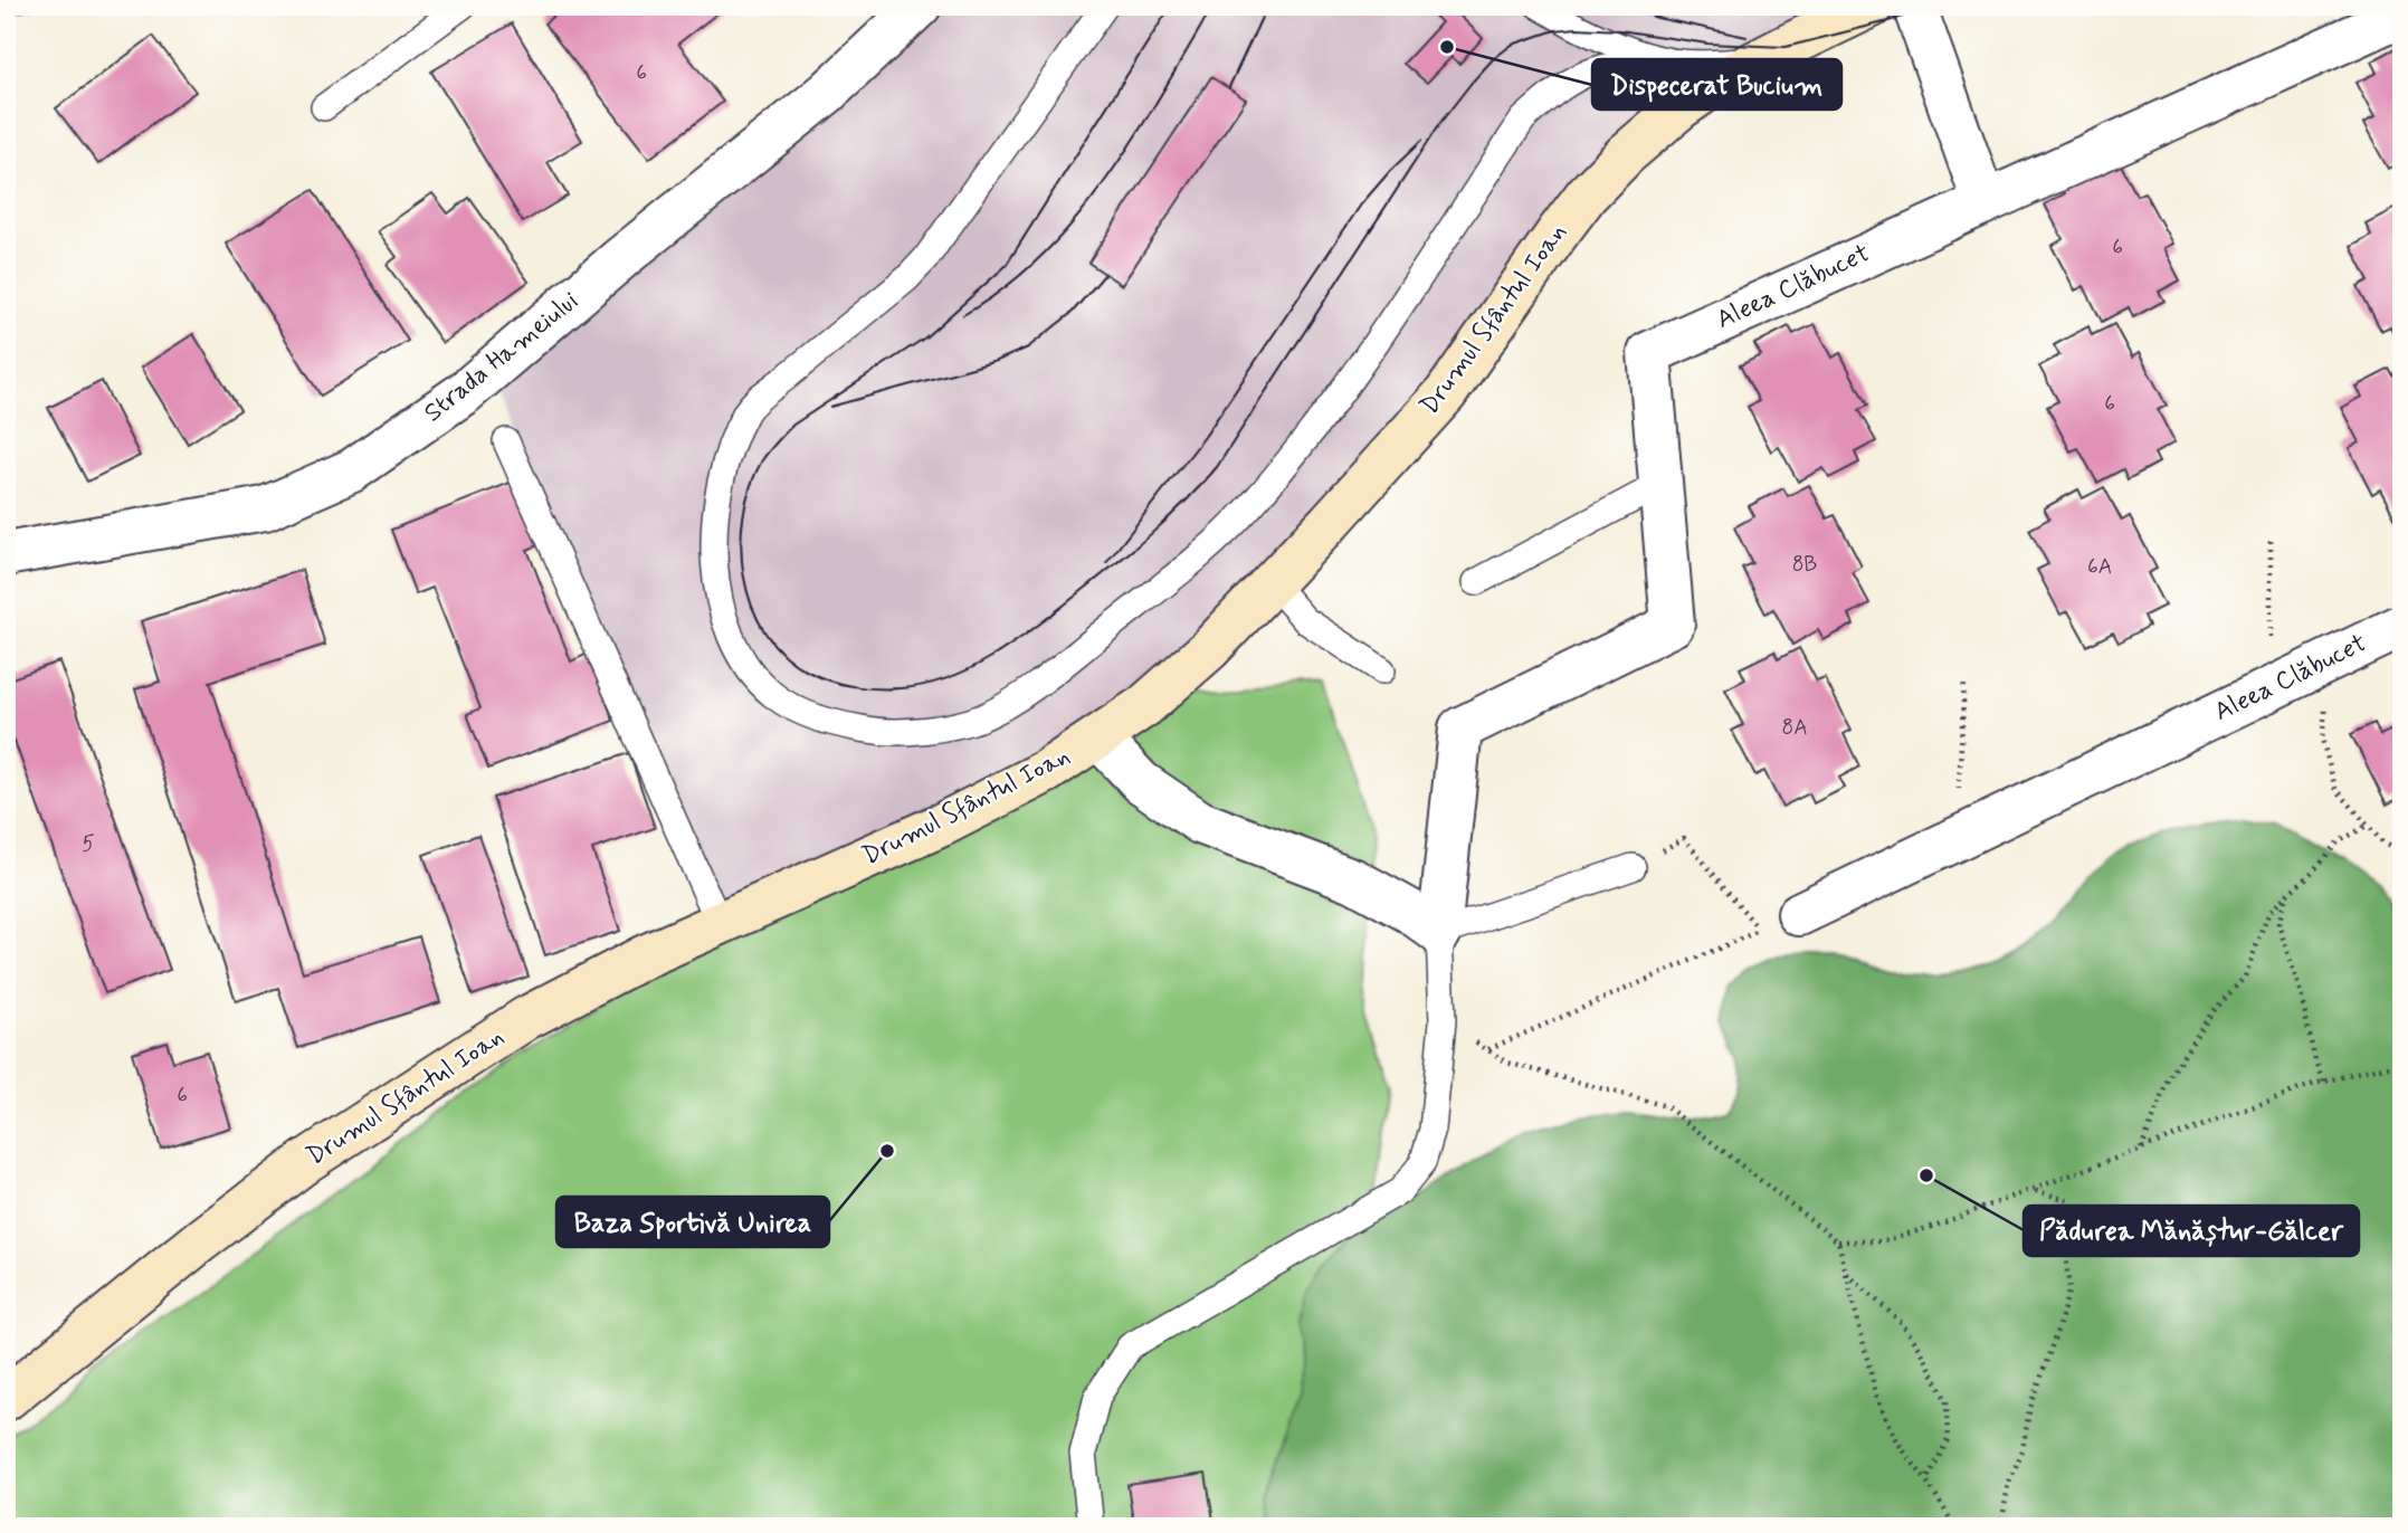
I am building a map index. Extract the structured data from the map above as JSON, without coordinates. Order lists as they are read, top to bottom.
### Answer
{
  "streets": {
    "main road": ["Drumul Sfântul Ioan"],
    "street": ["Aleea Clăbucet", "Strada Hameiului"]
  },
  "places": ["Dispecerat Bucium", "Baza Sportivă Unirea", "Pădurea Mănăștur-Gălcer"],
  "house_numbers": [
    "6",
    "6",
    "6",
    "8B",
    "6A",
    "8A",
    "5",
    "6"
  ]
}
